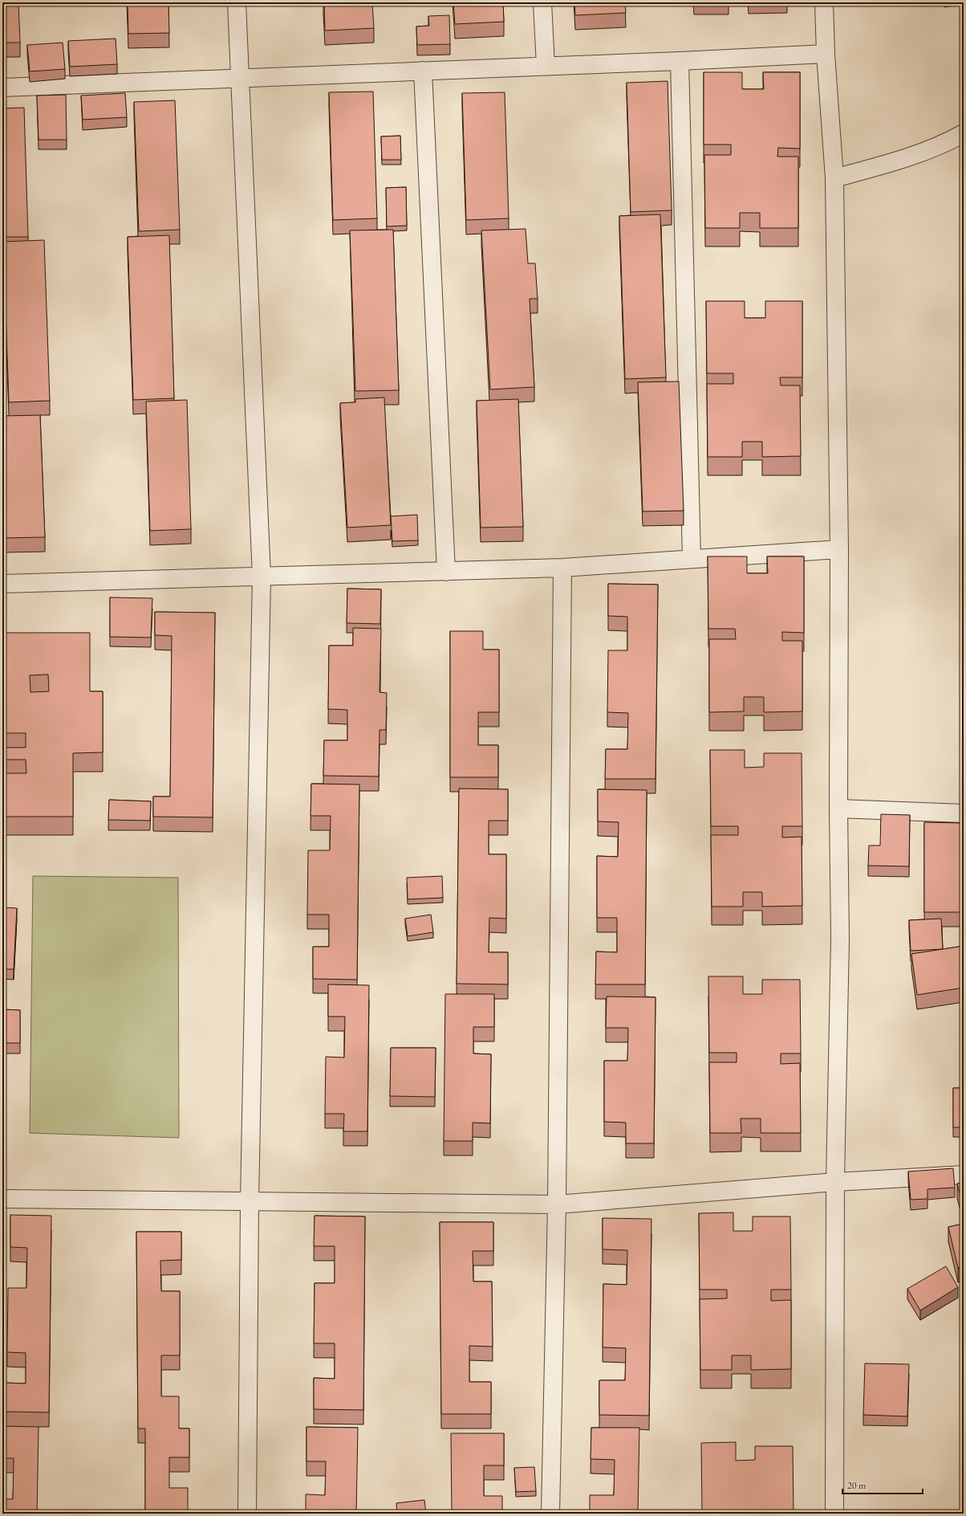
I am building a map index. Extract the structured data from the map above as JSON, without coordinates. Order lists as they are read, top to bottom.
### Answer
{
  "scale_bar": "20 m"
}
